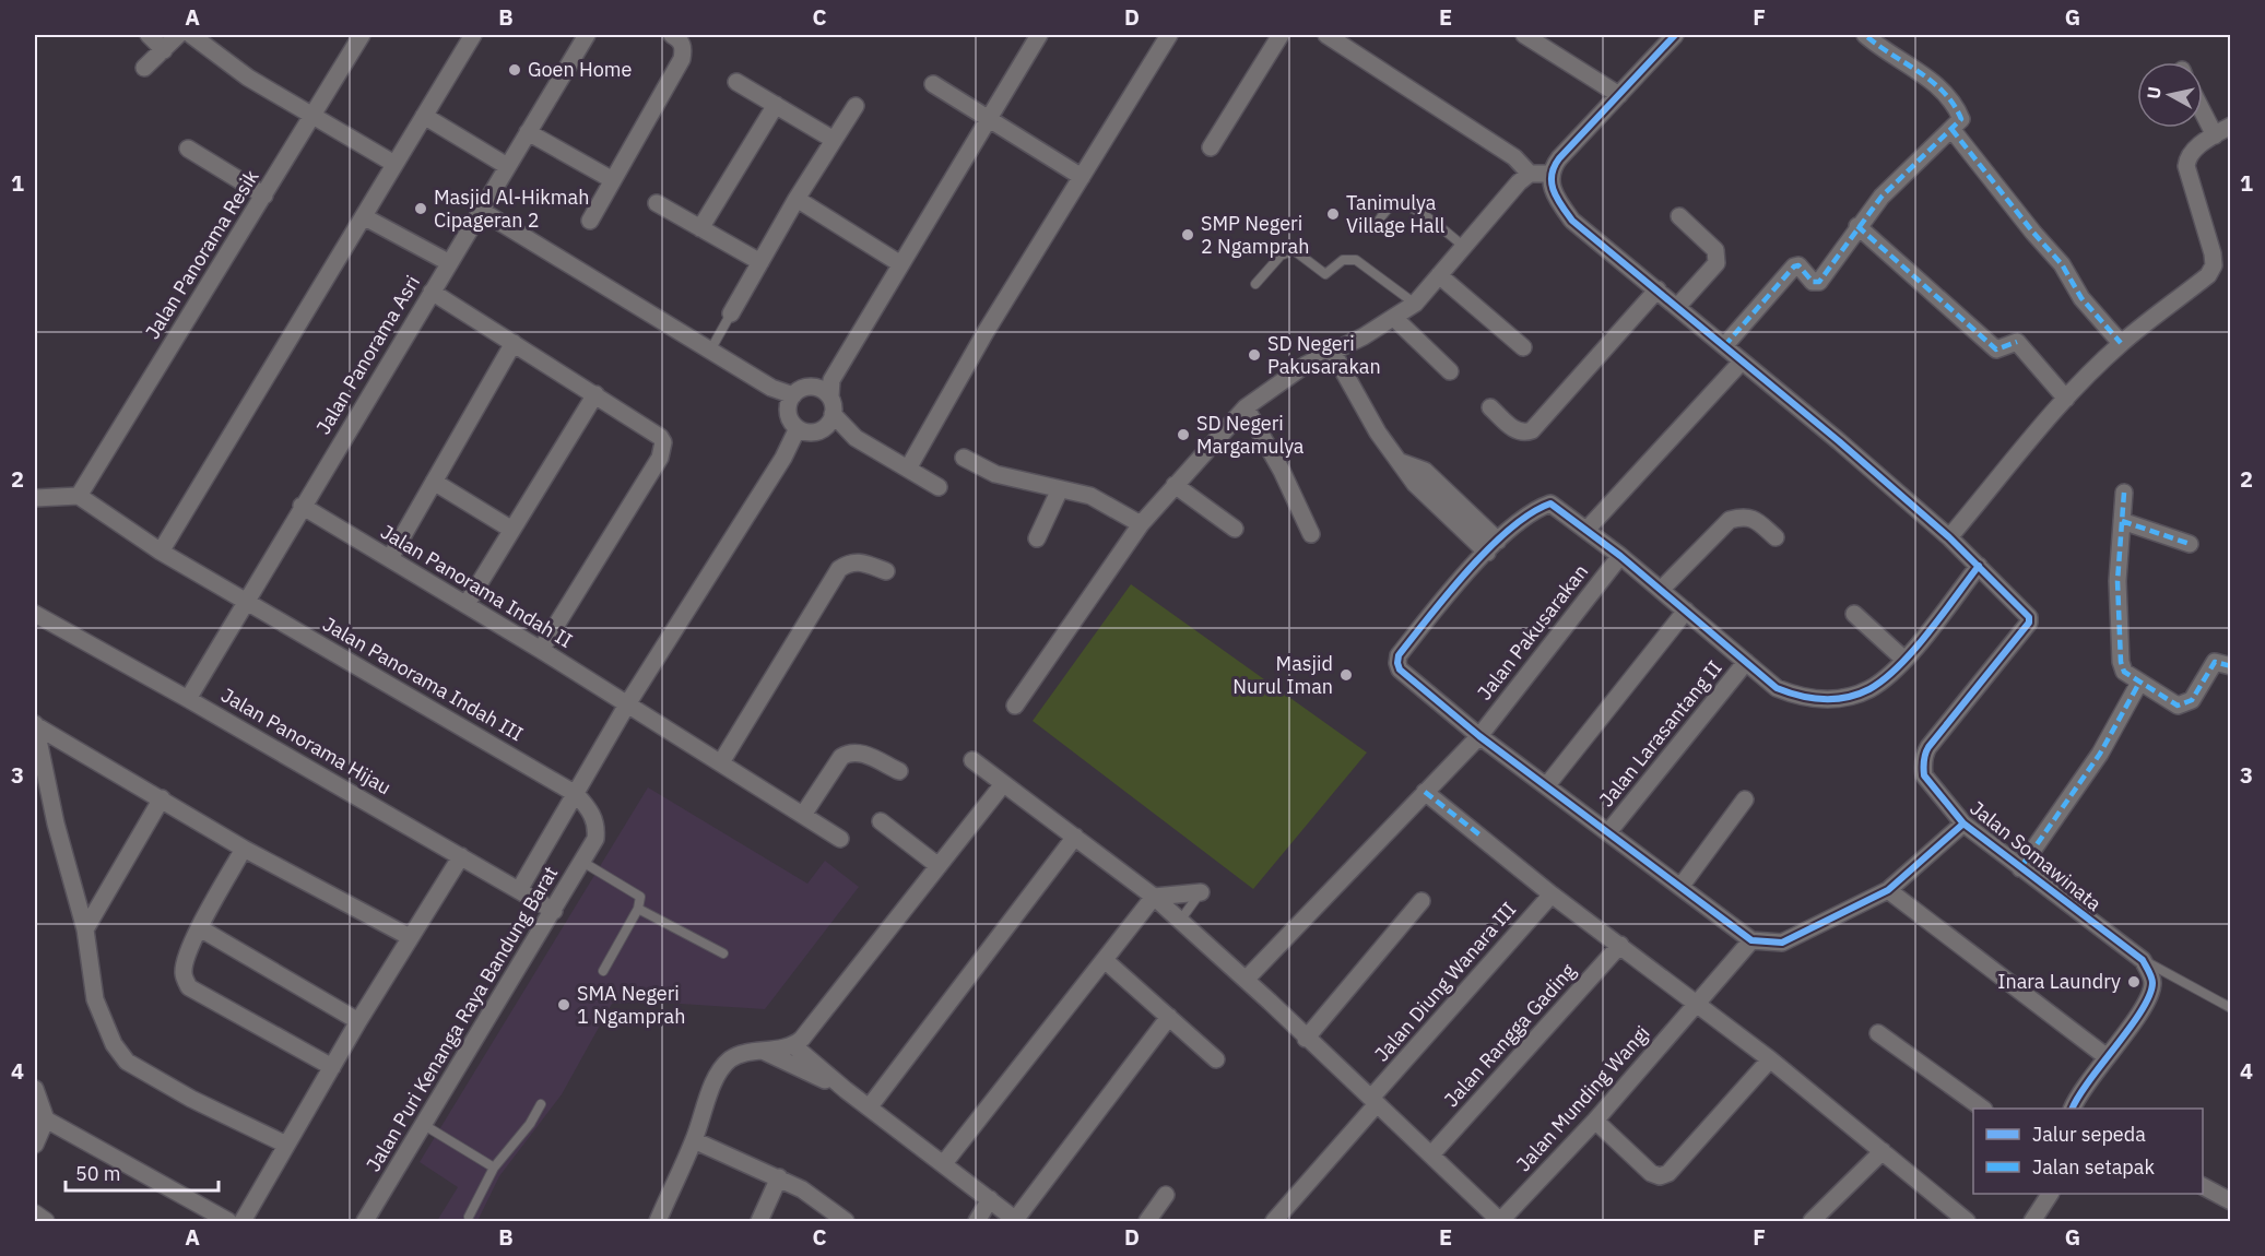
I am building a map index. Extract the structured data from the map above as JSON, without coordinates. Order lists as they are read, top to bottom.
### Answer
{
  "streets": {
    "street": [
      "Jalan Panorama Resik",
      "Jalan Panorama Asri",
      "Jalan Panorama Indah II",
      "Jalan Pakusarakan",
      "Jalan Panorama Indah III",
      "Jalan Larasantang II",
      "Jalan Panorama Hijau",
      "Jalan Somawinata",
      "Jalan Diung Wanara III",
      "Jalan Puri Kenanga Raya Bandung Barat",
      "Jalan Rangga Gading",
      "Jalan Munding Wangi"
    ]
  },
  "crossings": [
    ["Jalan Panorama Resik", "Jalan Panorama Indah III"],
    ["Jalan Panorama Asri", "Jalan Panorama Indah II"],
    ["Jalan Panorama Asri", "Jalan Panorama Indah III"],
    ["Jalan Panorama Asri", "Jalan Panorama Hijau"],
    ["Jalan Panorama Indah III", "Jalan Puri Kenanga Raya Bandung Barat"],
    ["Jalan Panorama Hijau", "Jalan Puri Kenanga Raya Bandung Barat"]
  ],
  "places": [
    "Goen Home",
    "Masjid Al-Hikmah Cipageran 2",
    "Tanimulya Village Hall",
    "SMP Negeri 2 Ngamprah",
    "SD Negeri Pakusarakan",
    "SD Negeri Margamulya",
    "Masjid Nurul Iman",
    "Inara Laundry",
    "SMA Negeri 1 Ngamprah"
  ],
  "legend": ["Jalur sepeda", "Jalan setapak"],
  "scale_bar": "50 m",
  "north": "left",
  "grid": {
    "columns": [
      "A",
      "B",
      "C",
      "D",
      "E",
      "F",
      "G"
    ],
    "rows": [
      "1",
      "2",
      "3",
      "4"
    ]
  }
}
